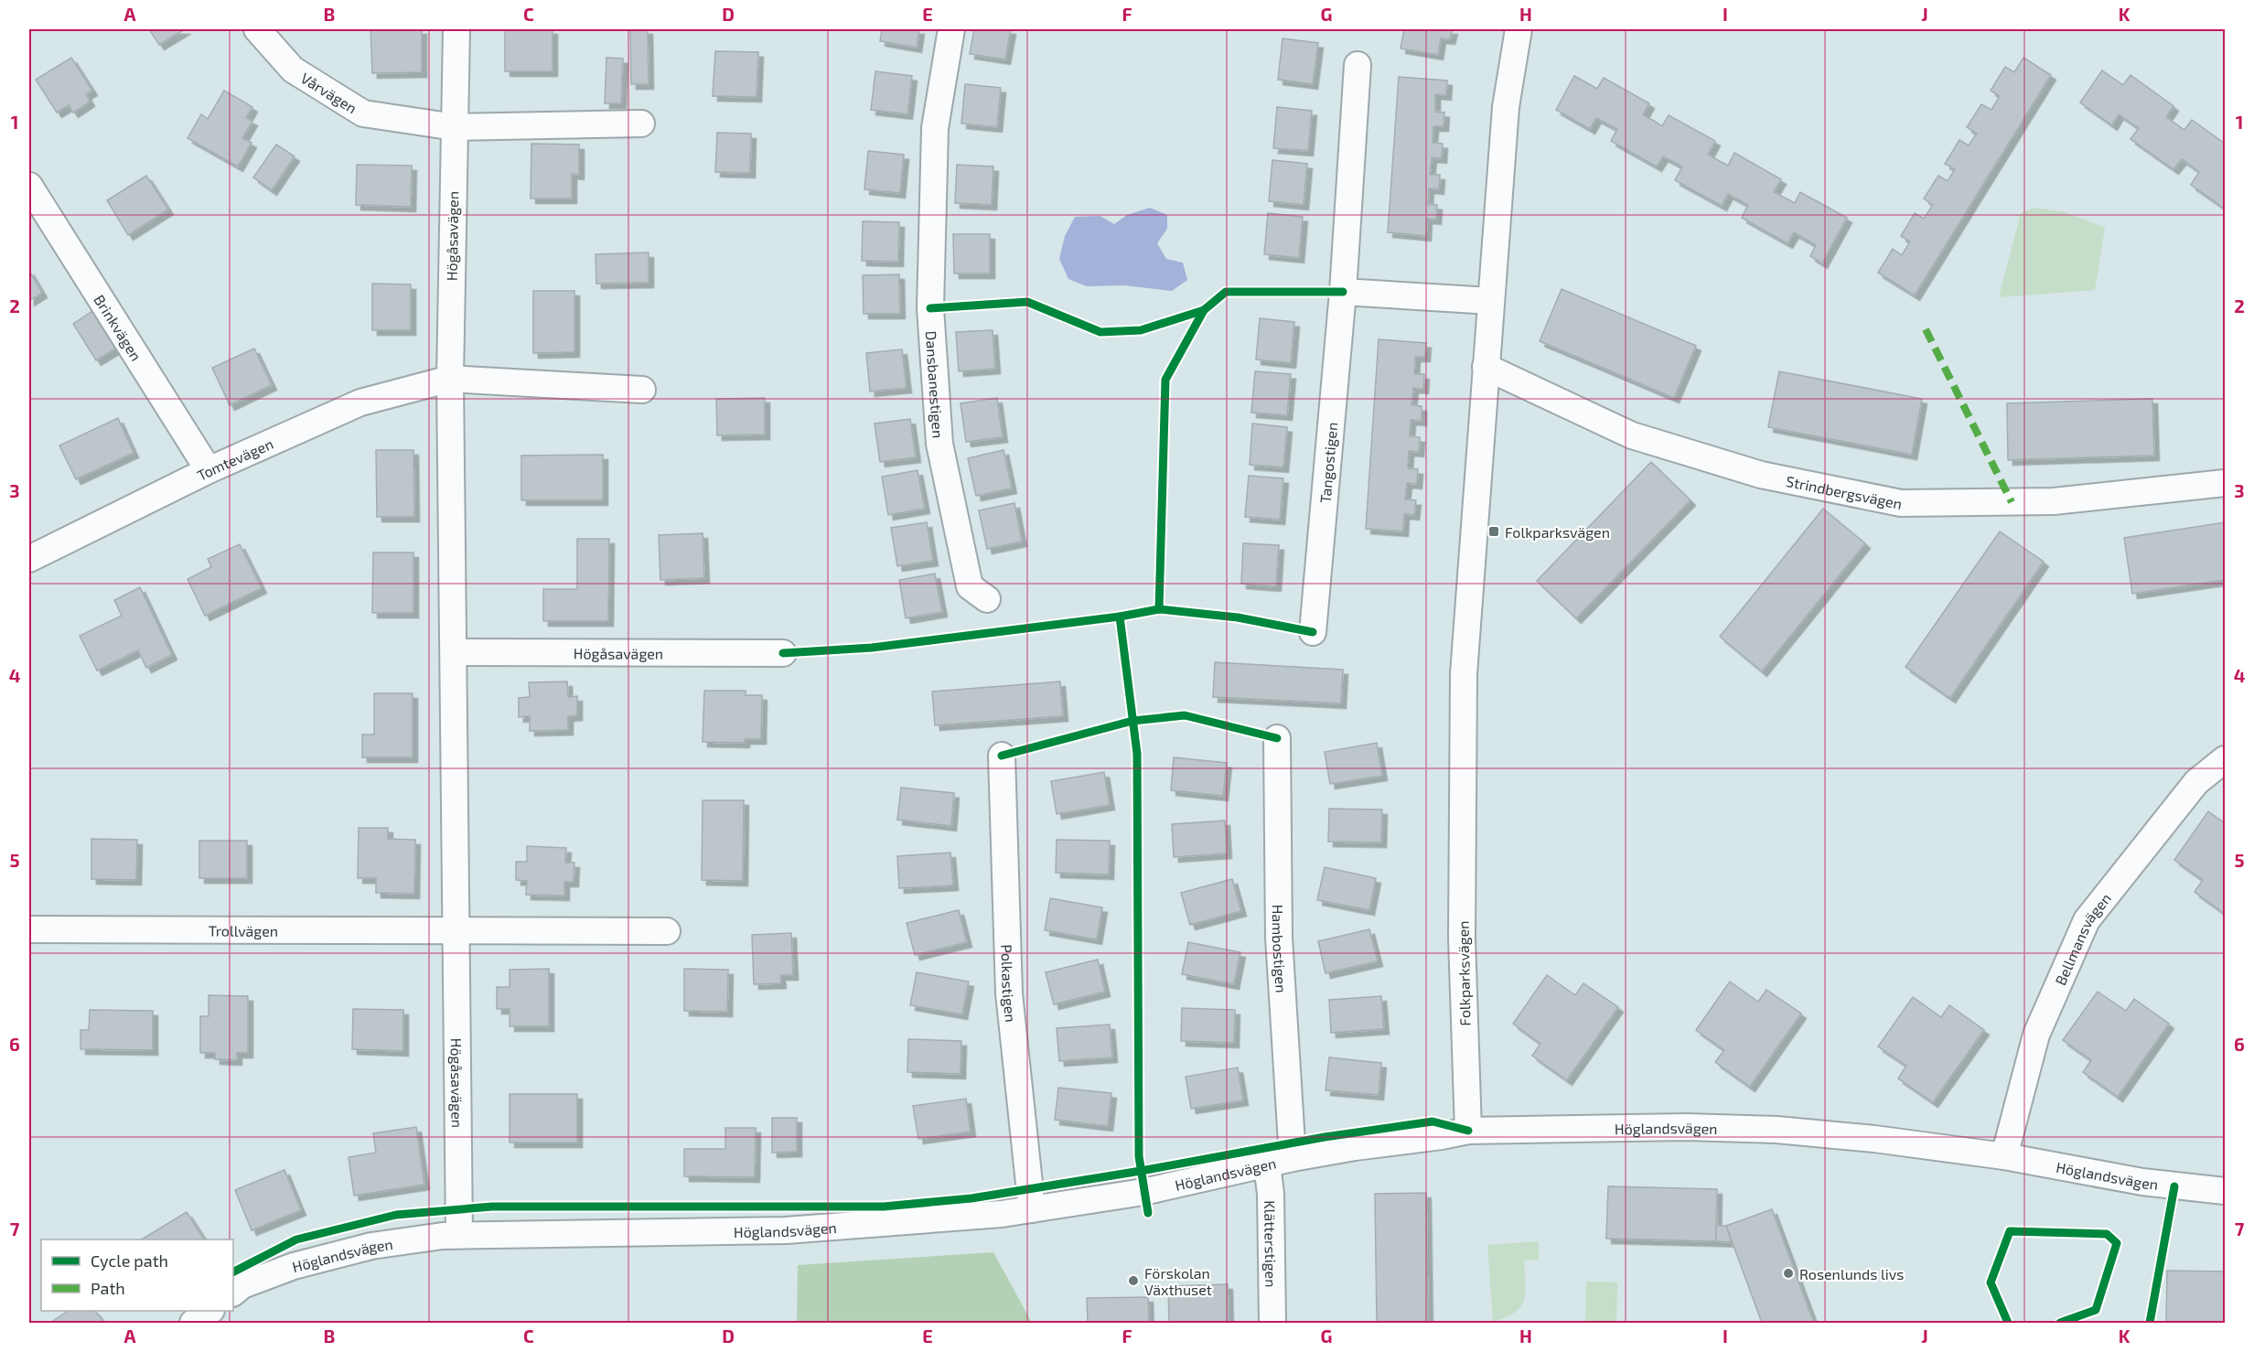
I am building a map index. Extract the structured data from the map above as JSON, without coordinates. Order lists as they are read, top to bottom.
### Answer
{
  "streets": {
    "street": [
      "Vårvägen",
      "Högåsavägen",
      "Brinkvägen",
      "Dansbanestigen",
      "Tomtevägen",
      "Tangostigen",
      "Strindbergsvägen",
      "Trollvägen",
      "Bellmansvägen",
      "Hambostigen",
      "Folkparksvägen",
      "Polkastigen",
      "Höglandsvägen",
      "Klätterstigen"
    ]
  },
  "crossings": [
    ["Vårvägen", "Högåsavägen"],
    ["Högåsavägen", "Tomtevägen"],
    ["Högåsavägen", "Trollvägen"],
    ["Högåsavägen", "Höglandsvägen"],
    ["Brinkvägen", "Tomtevägen"],
    ["Strindbergsvägen", "Folkparksvägen"],
    ["Bellmansvägen", "Höglandsvägen"],
    ["Hambostigen", "Höglandsvägen"],
    ["Folkparksvägen", "Höglandsvägen"],
    ["Polkastigen", "Höglandsvägen"],
    ["Höglandsvägen", "Klätterstigen"]
  ],
  "places": {
    "transit": ["Folkparksvägen"],
    "other": ["Rosenlunds livs", "Förskolan Växthuset"]
  },
  "legend": ["Cycle path", "Path"],
  "grid": {
    "columns": [
      "A",
      "B",
      "C",
      "D",
      "E",
      "F",
      "G",
      "H",
      "I",
      "J",
      "K"
    ],
    "rows": [
      "1",
      "2",
      "3",
      "4",
      "5",
      "6",
      "7"
    ]
  }
}
